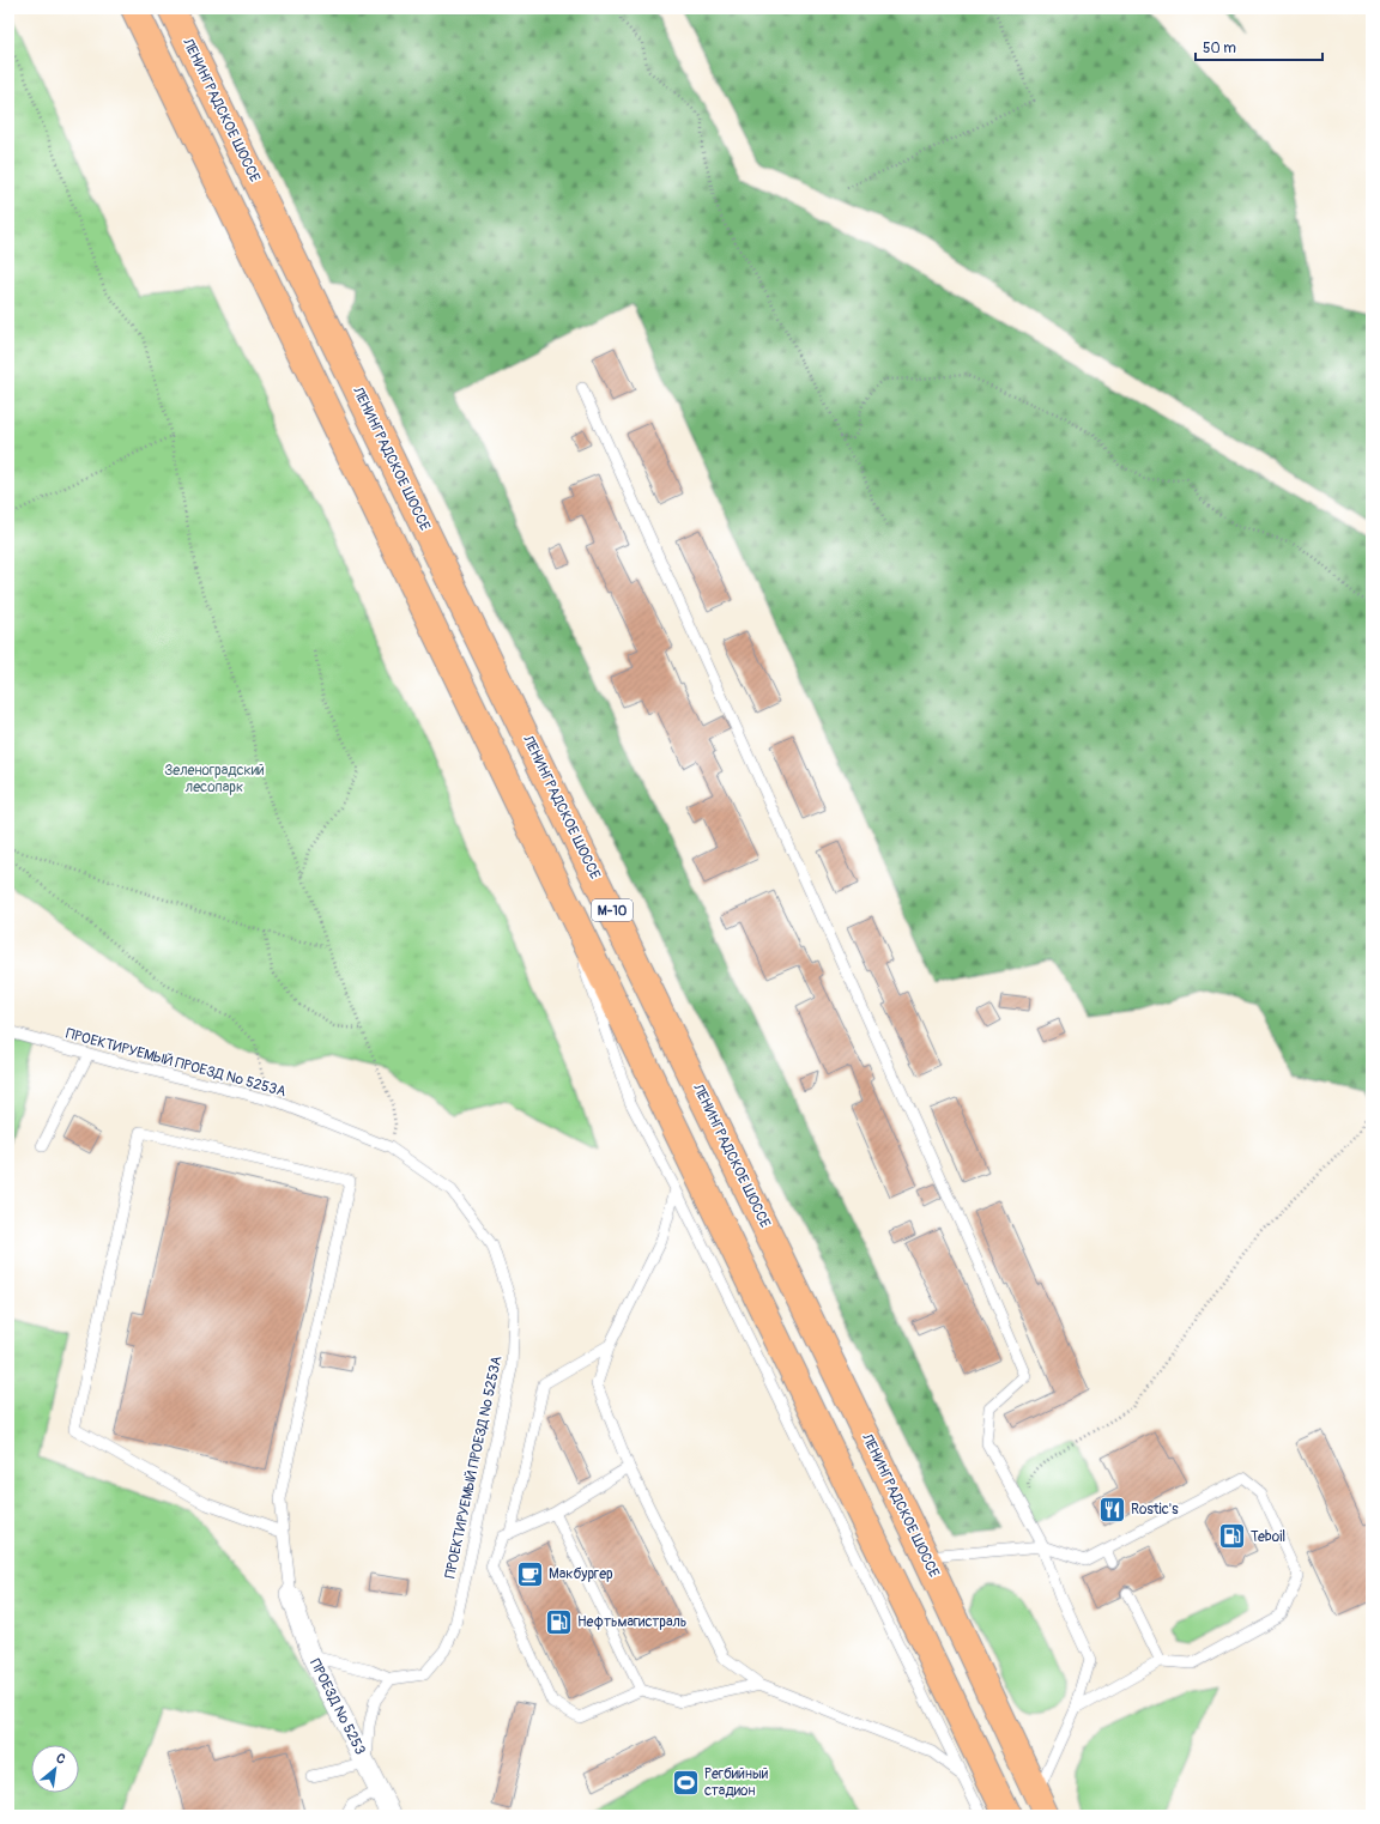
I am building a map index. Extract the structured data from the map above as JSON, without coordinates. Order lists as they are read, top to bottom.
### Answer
{
  "streets": {
    "highway": ["ЛЕНИНГРАДСКОЕ ШОССЕ", "М-10"],
    "street": ["ПРОЕЗД № 5253"],
    "lane": ["ПРОЕКТИРУЕМЫЙ ПРОЕЗД № 5253А"]
  },
  "parks": ["Зеленоградский лесопарк"],
  "places": {
    "restaurant": ["Rostic's"],
    "fuel station": ["Teboil", "Нефтьмагистраль"],
    "cafe": ["Макбургер"],
    "sports": ["Регбийный стадион"]
  },
  "scale_bar": "50 m",
  "north": "top right"
}
